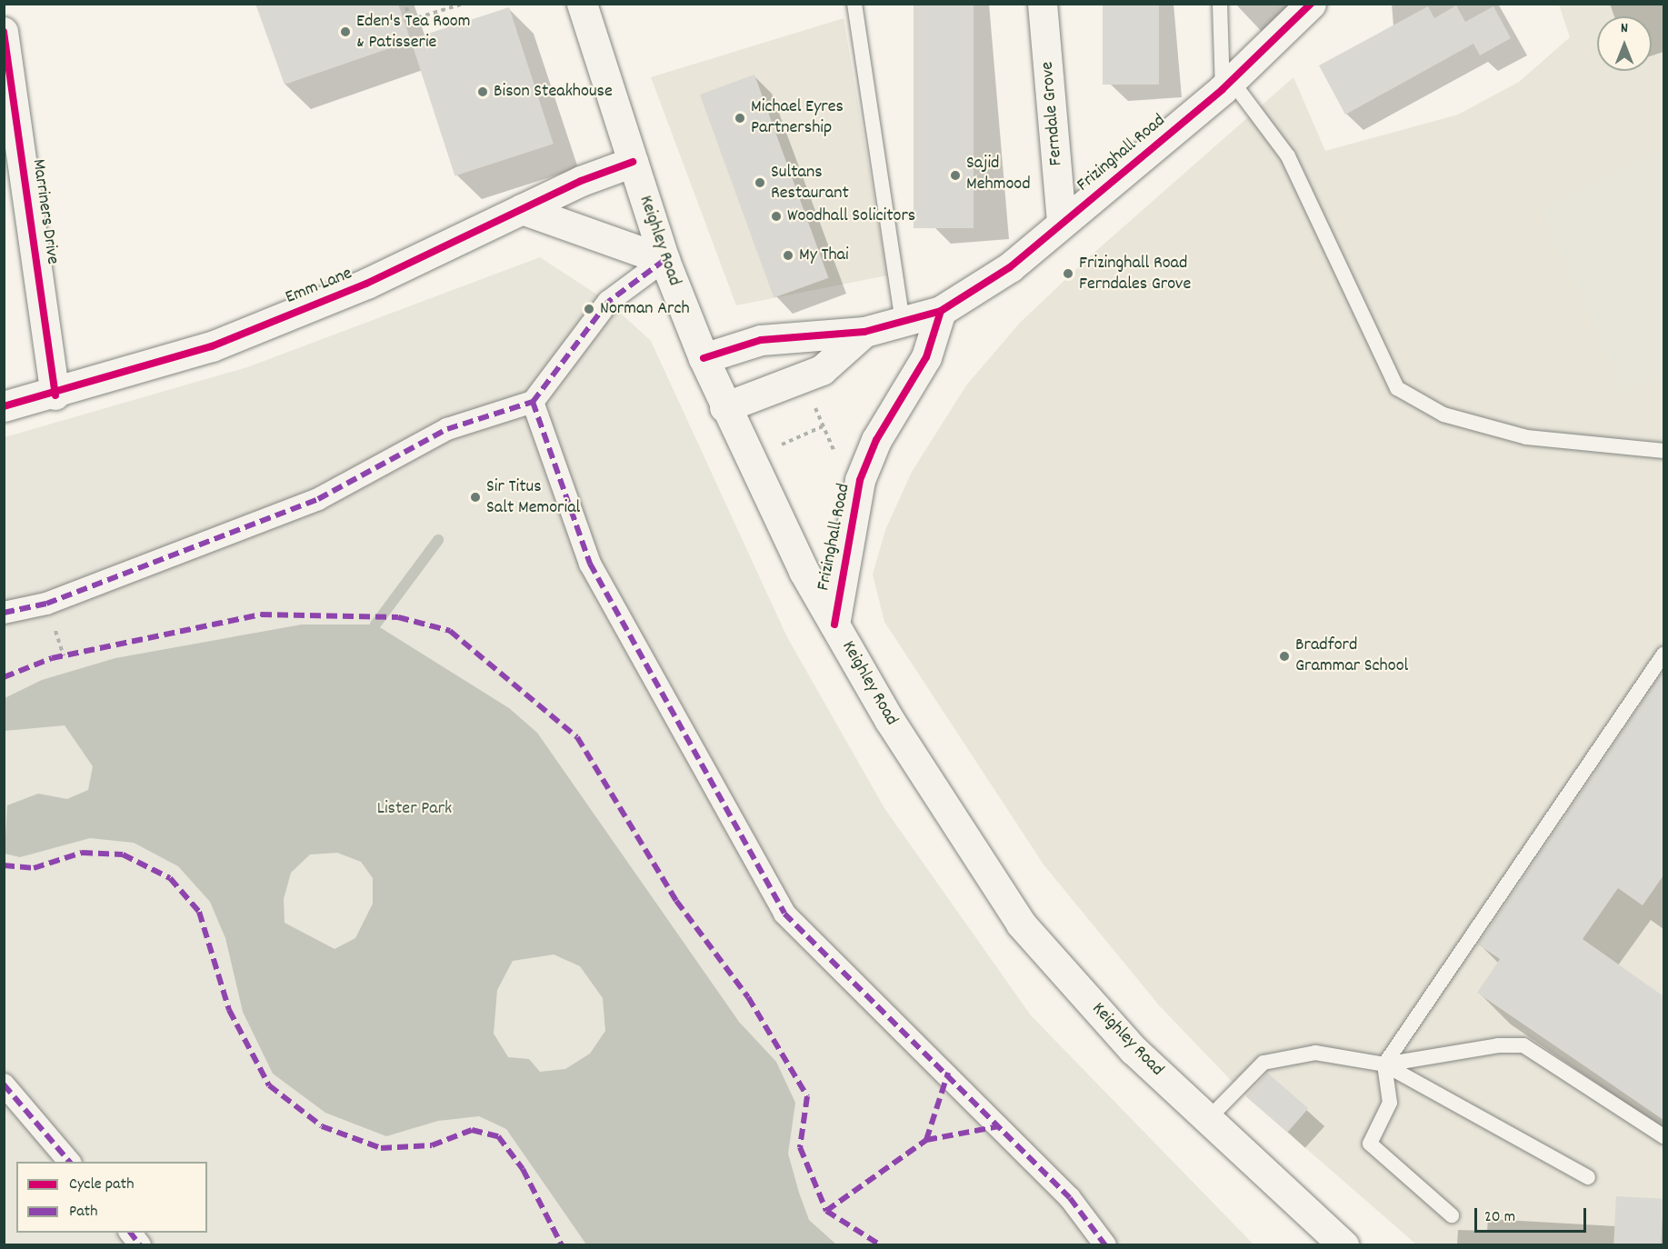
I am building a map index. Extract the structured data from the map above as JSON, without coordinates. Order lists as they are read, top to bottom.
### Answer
{
  "streets": {
    "main road": ["Frizinghall Road", "Keighley Road", "Emm Lane"],
    "street": ["Ferndale Grove", "Marriners Drive"]
  },
  "crossings": [
    ["Ferndale Grove", "Frizinghall Road"],
    ["Frizinghall Road", "Keighley Road"],
    ["Marriners Drive", "Emm Lane"],
    ["Keighley Road", "Emm Lane"]
  ],
  "parks": ["Lister Park"],
  "places": [
    "Eden's Tea Room & Patisserie",
    "Bison Steakhouse",
    "Michael Eyres Partnership",
    "Sajid Mehmood",
    "Sultans Restaurant",
    "Woodhall Solicitors",
    "My Thai",
    "Frizinghall Road Ferndales Grove",
    "Norman Arch",
    "Sir Titus Salt Memorial",
    "Bradford Grammar School"
  ],
  "legend": ["Cycle path", "Path"],
  "scale_bar": "20 m",
  "north": "top"
}
